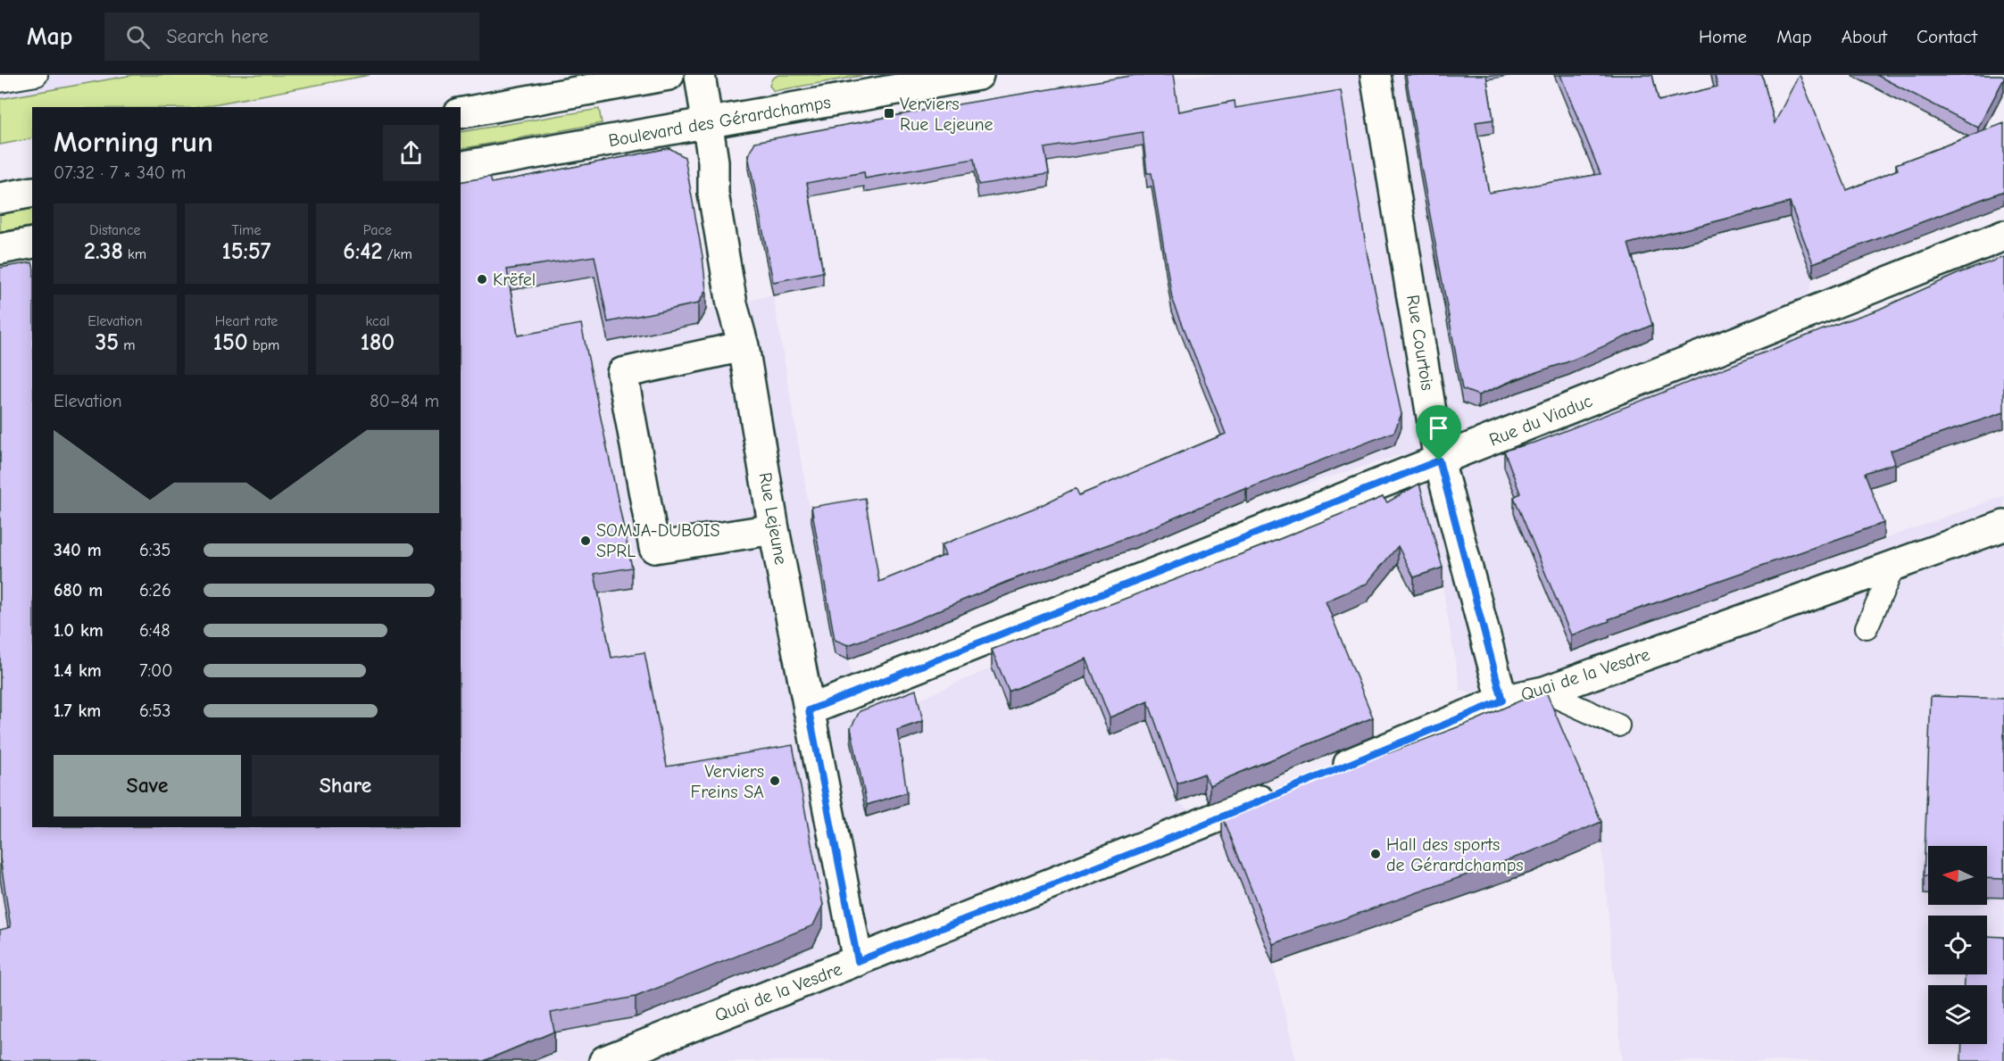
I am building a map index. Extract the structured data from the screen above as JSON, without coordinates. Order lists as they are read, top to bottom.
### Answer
{
  "streets": {
    "main road": [
      "Boulevard des Gérardchamps",
      "Rue Courtois",
      "Rue du Viaduc",
      "Rue Lejeune",
      "Quai de la Vesdre"
    ]
  },
  "crossings": [
    ["Boulevard des Gérardchamps", "Rue Lejeune"],
    ["Rue Courtois", "Rue du Viaduc"],
    ["Rue Courtois", "Quai de la Vesdre"],
    ["Rue du Viaduc", "Rue Lejeune"],
    ["Rue Lejeune", "Quai de la Vesdre"]
  ],
  "places": {
    "transit": ["Verviers Rue Lejeune"],
    "other": [
      "Krëfel",
      "SOMJA-DUBOIS SPRL",
      "Verviers Freins SA",
      "Hall des sports de Gérardchamps"
    ]
  },
  "north": "left",
  "page": {
    "header": "Map",
    "search": "Search here",
    "nav": [
      "Home",
      "Map",
      "About",
      "Contact"
    ],
    "heading": ["Morning run", "07:32 · 7 × 340 m"],
    "stats": [
      ["Distance", "2.38 km"],
      ["Time", "15:57"],
      ["Pace", "6:42 /km"],
      ["Elevation", "35 m"],
      ["Heart rate", "150 bpm"],
      ["kcal", "180"]
    ],
    "chart": ["Elevation", "80–84 m"],
    "list": [
      {
        "name": "340 m",
        "note": "6:35"
      },
      {
        "name": "680 m",
        "note": "6:26"
      },
      {
        "name": "1.0 km",
        "note": "6:48"
      },
      {
        "name": "1.4 km",
        "note": "7:00"
      },
      {
        "name": "1.7 km",
        "note": "6:53"
      }
    ],
    "buttons": ["Save", "Share"]
  }
}
